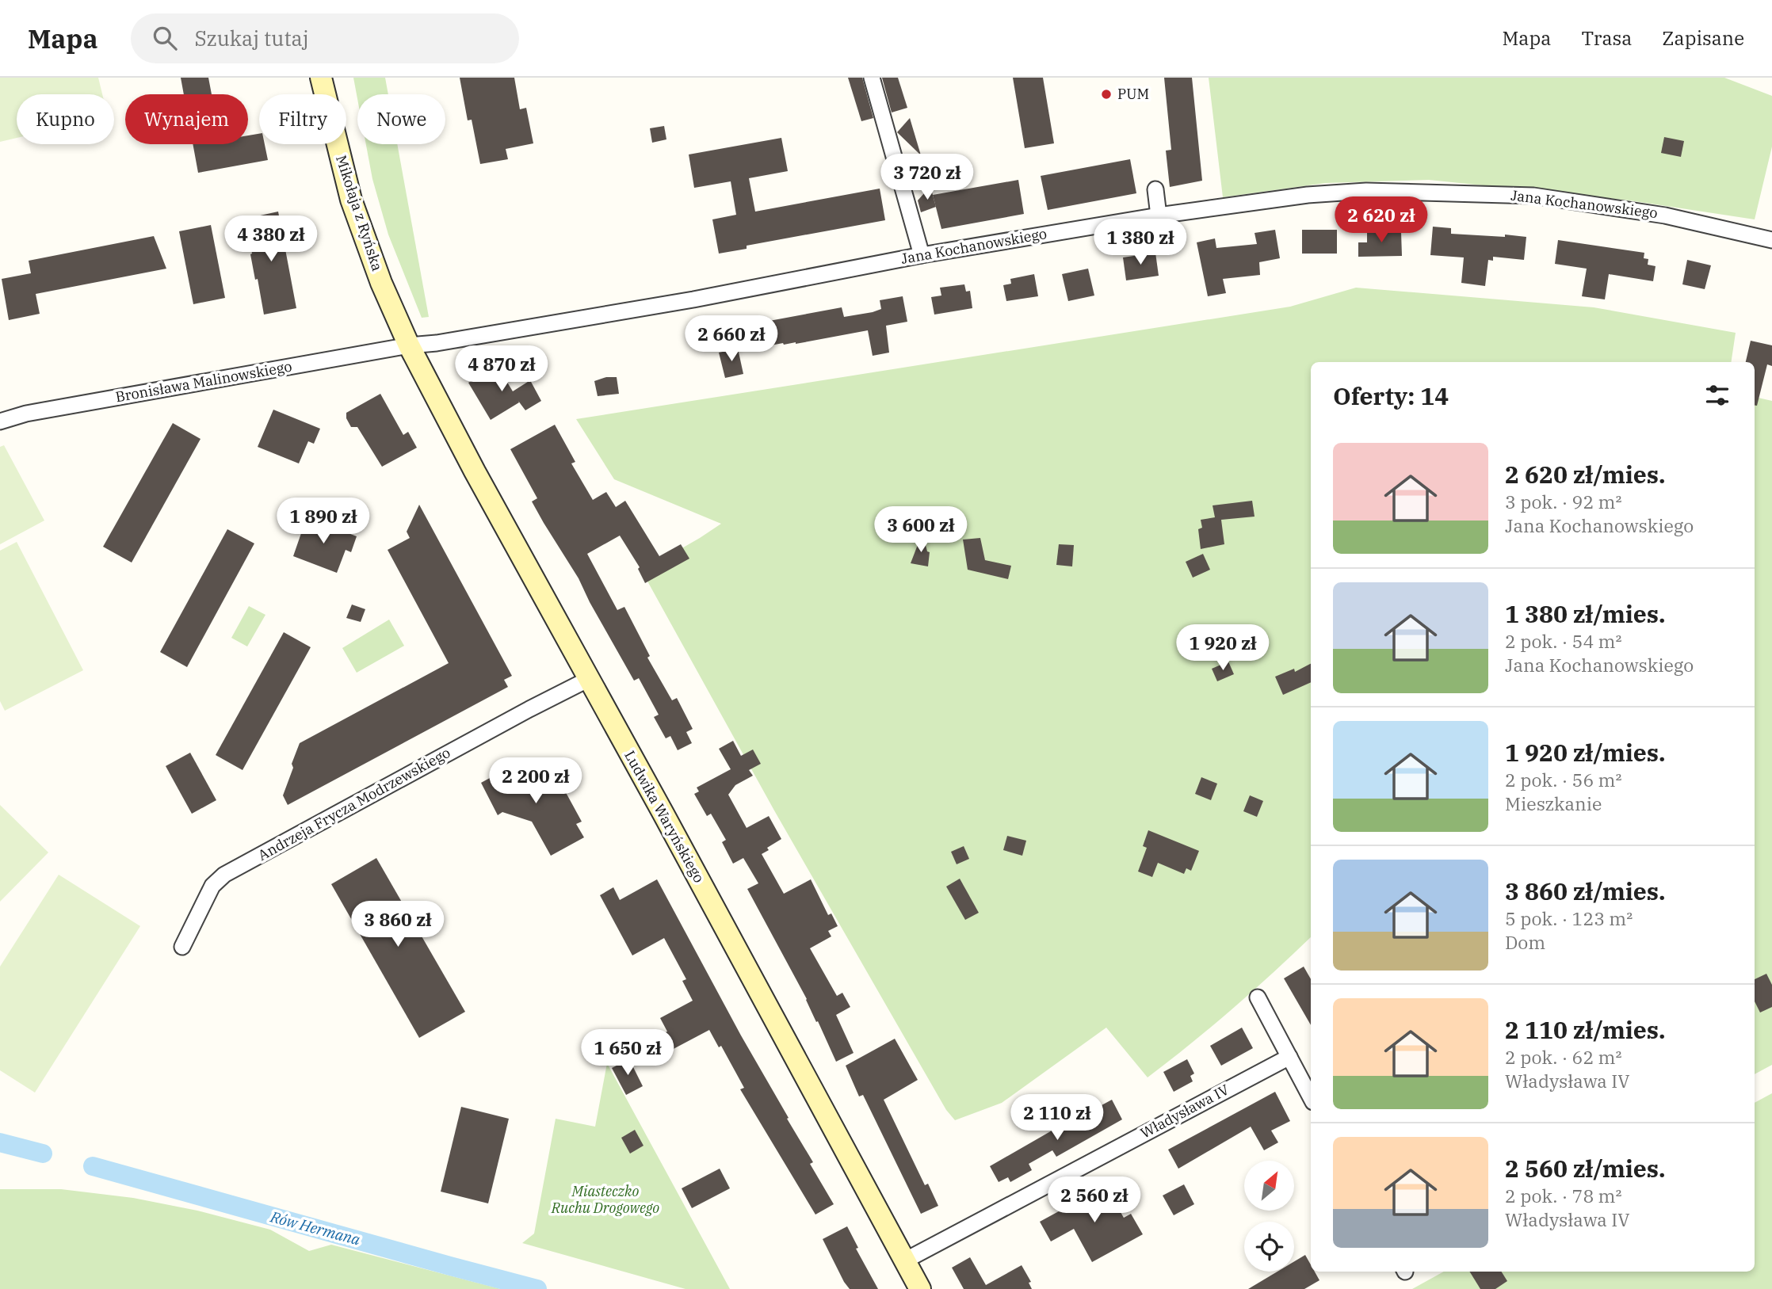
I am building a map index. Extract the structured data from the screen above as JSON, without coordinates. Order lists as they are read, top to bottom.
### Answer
{
  "streets": {
    "street": [
      "Jana Kochanowskiego",
      "Mikołaja z Ryńska",
      "Bronisława Malinowskiego",
      "Andrzeja Frycza Modrzewskiego",
      "Ludwika Waryńskiego",
      "Władysława IV"
    ]
  },
  "crossings": [
    ["Jana Kochanowskiego", "Mikołaja z Ryńska"],
    ["Jana Kochanowskiego", "Bronisława Malinowskiego"],
    ["Jana Kochanowskiego", "Ludwika Waryńskiego"],
    ["Mikołaja z Ryńska", "Bronisława Malinowskiego"],
    ["Mikołaja z Ryńska", "Ludwika Waryńskiego"],
    ["Bronisława Malinowskiego", "Ludwika Waryńskiego"],
    ["Andrzeja Frycza Modrzewskiego", "Ludwika Waryńskiego"],
    ["Ludwika Waryńskiego", "Władysława IV"]
  ],
  "water": ["Rów Hermana"],
  "parks": ["Miasteczko Ruchu Drogowego"],
  "places": ["PUM"],
  "north": "top right",
  "page": {
    "header": "Mapa",
    "search": "Szukaj tutaj",
    "nav": ["Mapa", "Trasa", "Zapisane"],
    "chip": [
      "Kupno",
      "Wynajem",
      "Filtry",
      "Nowe"
    ],
    "price": [
      "3 720 zł",
      "2 620 zł",
      "4 380 zł",
      "1 380 zł",
      "2 660 zł",
      "4 870 zł",
      "1 890 zł",
      "3 600 zł",
      "1 920 zł",
      "2 200 zł",
      "3 860 zł",
      "1 650 zł",
      "2 110 zł",
      "2 560 zł"
    ],
    "heading": "Oferty: 14",
    "list": [
      {
        "name": "2 620 zł/mies.",
        "note": "3 pok. · 92 m² · Jana Kochanowskiego"
      },
      {
        "name": "1 380 zł/mies.",
        "note": "2 pok. · 54 m² · Jana Kochanowskiego"
      },
      {
        "name": "1 920 zł/mies.",
        "note": "2 pok. · 56 m² · Mieszkanie"
      },
      {
        "name": "3 860 zł/mies.",
        "note": "5 pok. · 123 m² · Dom"
      },
      {
        "name": "2 110 zł/mies.",
        "note": "2 pok. · 62 m² · Władysława IV"
      },
      {
        "name": "2 560 zł/mies.",
        "note": "2 pok. · 78 m² · Władysława IV"
      }
    ]
  }
}
